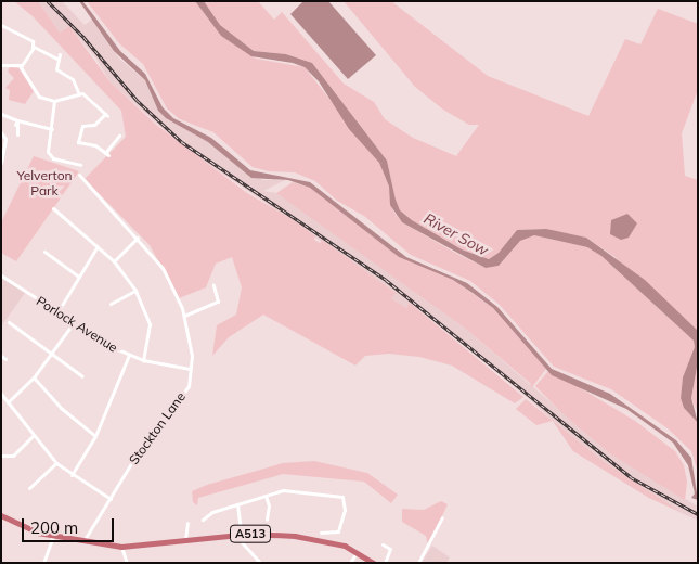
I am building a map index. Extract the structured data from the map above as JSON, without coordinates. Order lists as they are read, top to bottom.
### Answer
{
  "streets": {
    "highway": ["A513"],
    "street": ["Porlock Avenue", "Stockton Lane"]
  },
  "crossings": [
    ["Porlock Avenue", "Stockton Lane"],
    ["Stockton Lane", "A513"]
  ],
  "water": ["River Sow"],
  "parks": ["Yelverton Park"],
  "scale_bar": "200 m"
}
